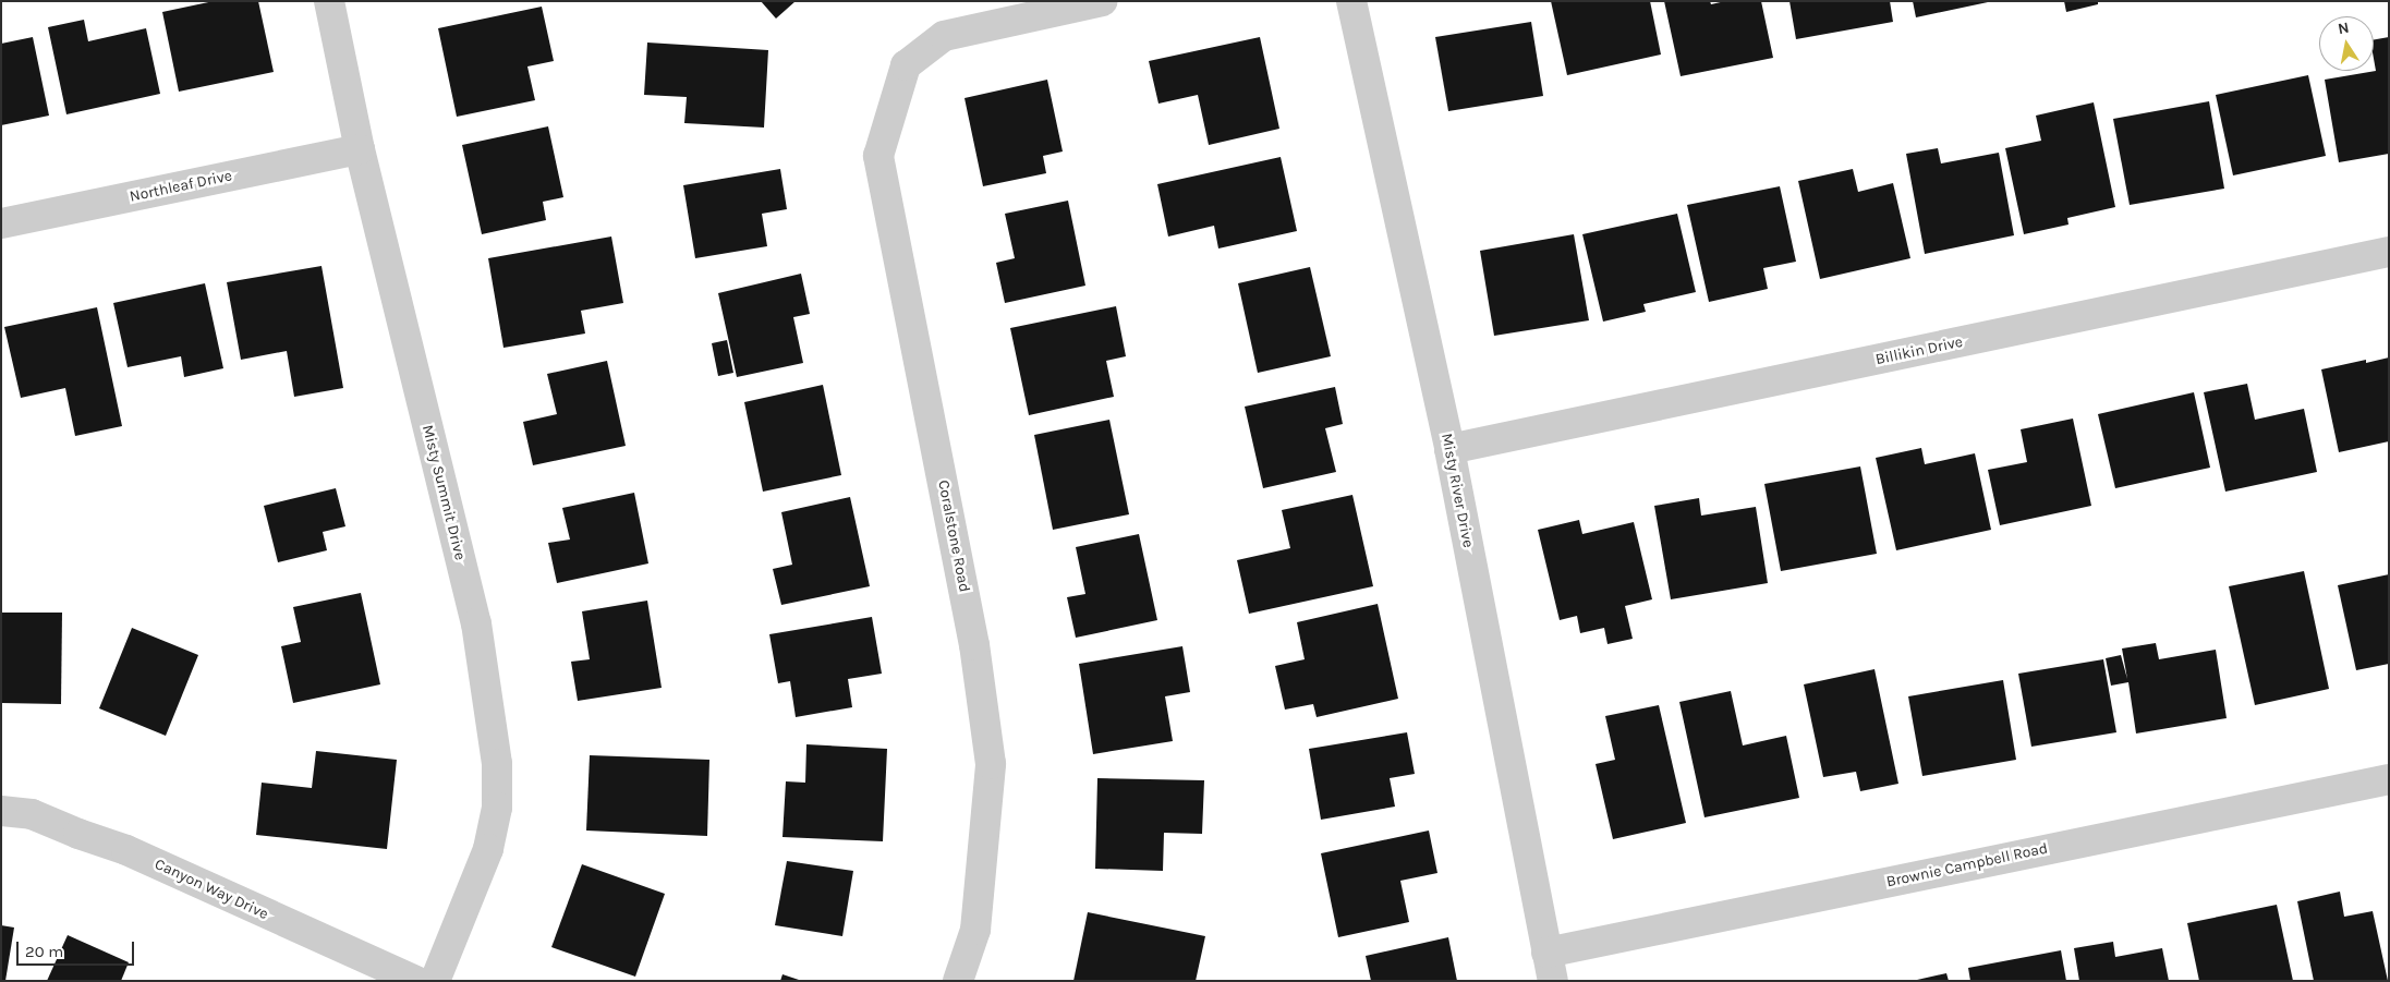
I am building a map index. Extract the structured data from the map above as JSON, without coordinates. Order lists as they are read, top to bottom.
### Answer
{
  "streets": {
    "street": [
      "Northleaf Drive",
      "Billikin Drive",
      "Misty River Drive",
      "Misty Summit Drive",
      "Coralstone Road",
      "Brownie Campbell Road",
      "Canyon Way Drive"
    ]
  },
  "crossings": [
    ["Northleaf Drive", "Misty Summit Drive"],
    ["Billikin Drive", "Misty River Drive"],
    ["Misty River Drive", "Brownie Campbell Road"]
  ],
  "scale_bar": "20 m",
  "north": "top"
}
